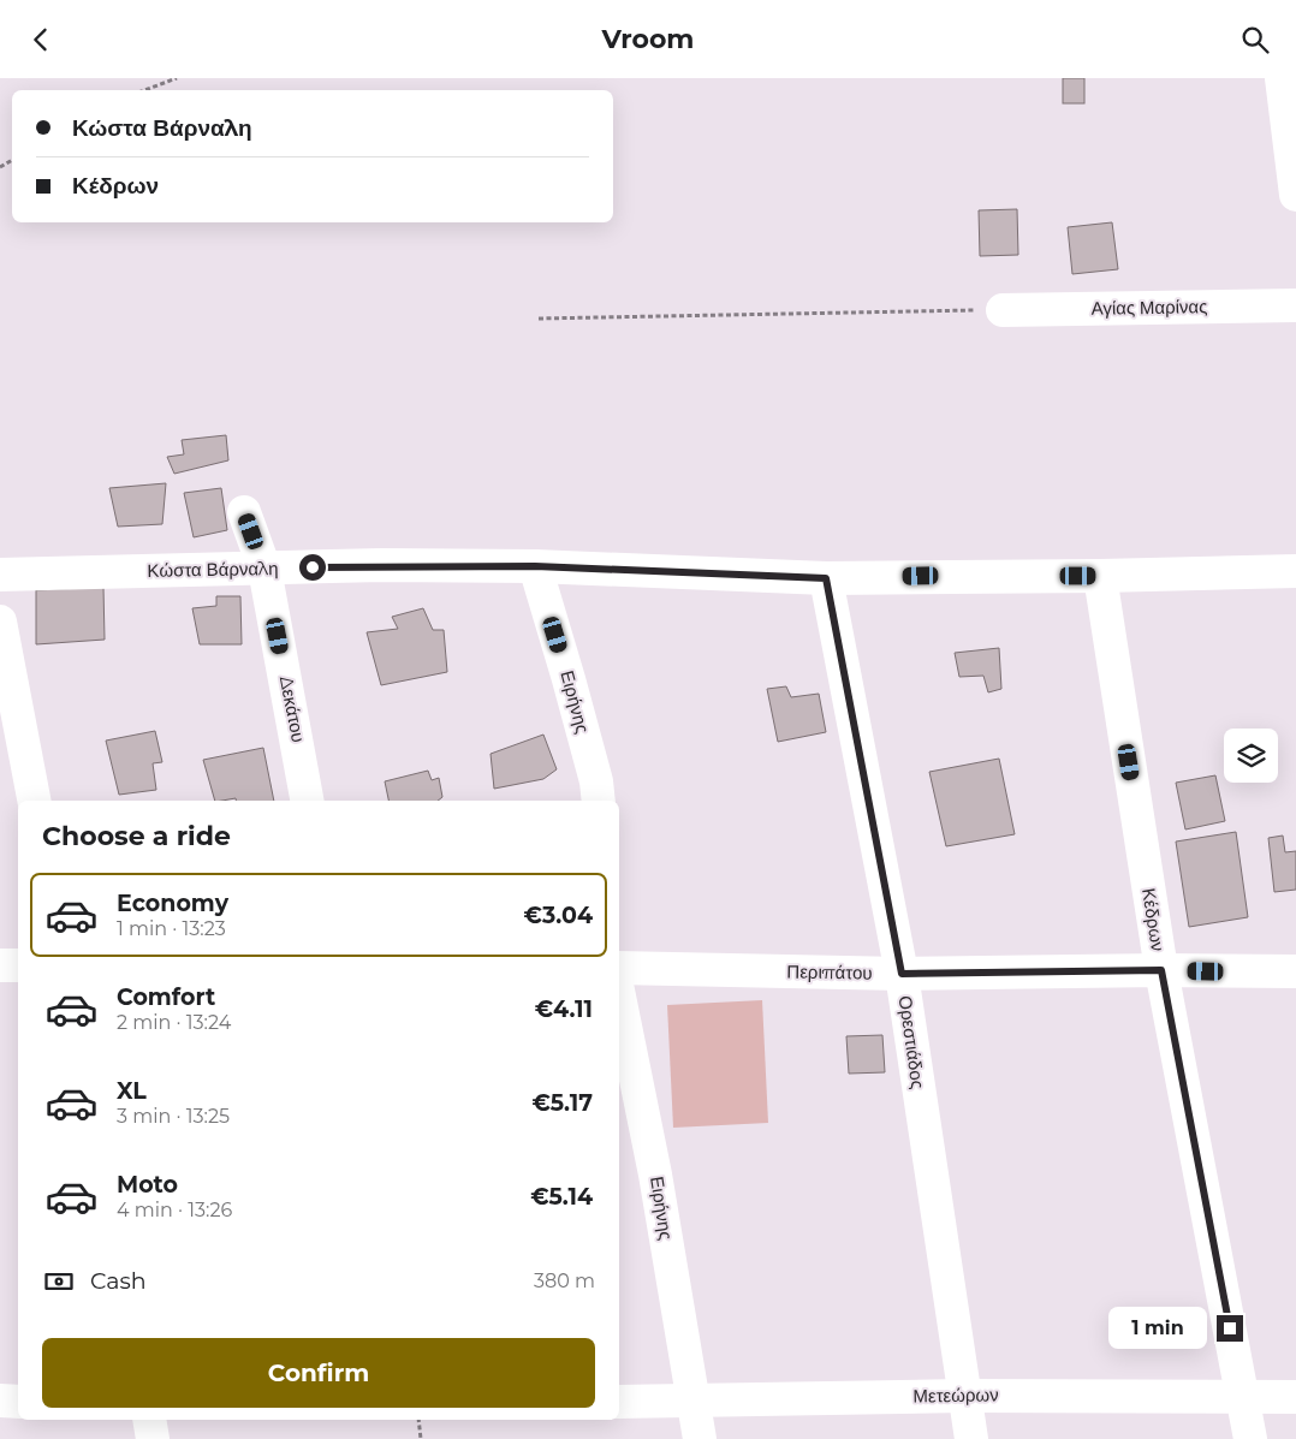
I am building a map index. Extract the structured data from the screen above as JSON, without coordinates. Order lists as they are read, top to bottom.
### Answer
{
  "streets": {
    "street": [
      "Αγίας Μαρίνας",
      "Κώστα Βάρναλη",
      "Ειρήνης",
      "Δεκάτου",
      "Κέδρων",
      "Περιπάτου",
      "Ορεστιάδος",
      "Μετεώρων"
    ]
  },
  "crossings": [
    ["Κώστα Βάρναλη", "Ειρήνης"],
    ["Κώστα Βάρναλη", "Δεκάτου"],
    ["Κώστα Βάρναλη", "Κέδρων"],
    ["Κώστα Βάρναλη", "Ορεστιάδος"],
    ["Ειρήνης", "Μετεώρων"],
    ["Κέδρων", "Περιπάτου"],
    ["Κέδρων", "Μετεώρων"],
    ["Περιπάτου", "Ορεστιάδος"],
    ["Ορεστιάδος", "Μετεώρων"]
  ],
  "page": {
    "header": "Vroom",
    "banner": ["Κώστα Βάρναλη", "Κέδρων"],
    "heading": "Choose a ride",
    "list": [
      {
        "name": "Economy",
        "note": "1 min · 13:23",
        "value": "€3.04"
      },
      {
        "name": "Comfort",
        "note": "2 min · 13:24",
        "value": "€4.11"
      },
      {
        "name": "XL",
        "note": "3 min · 13:25",
        "value": "€5.17"
      },
      {
        "name": "Moto",
        "note": "4 min · 13:26",
        "value": "€5.14"
      }
    ],
    "pay": ["Cash", "380 m"],
    "bubble": "1 min",
    "buttons": "Confirm"
  }
}
